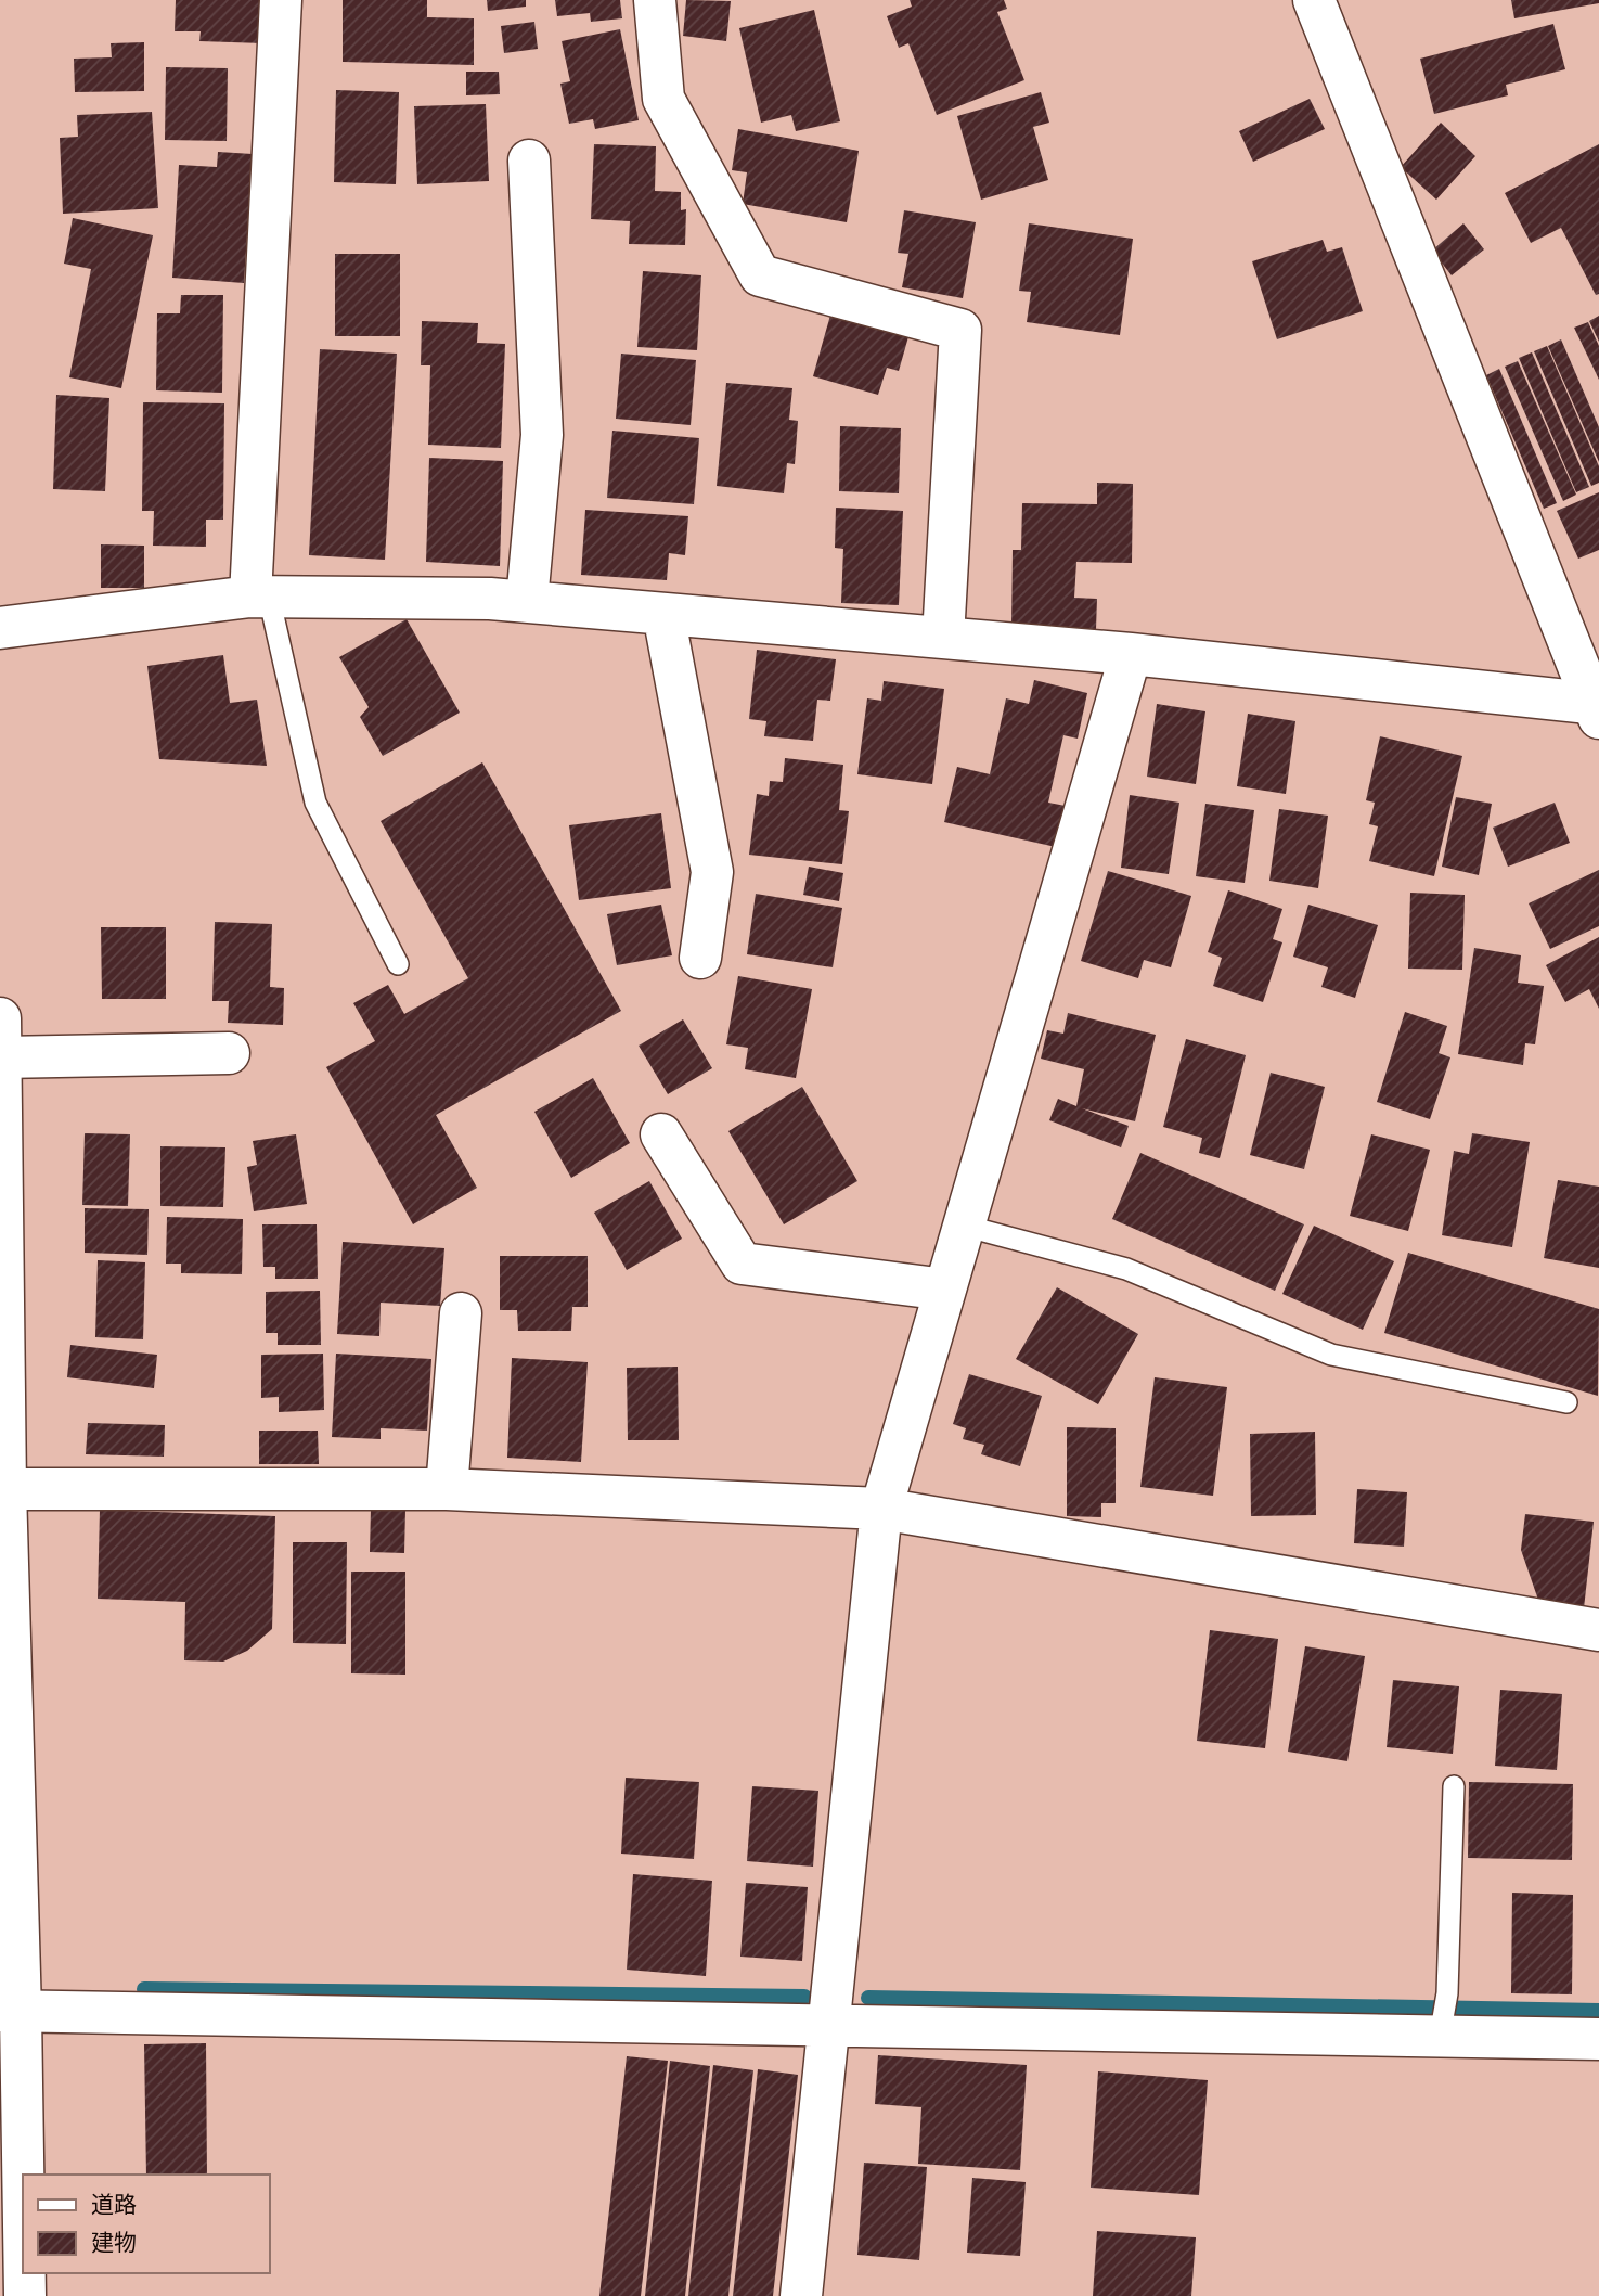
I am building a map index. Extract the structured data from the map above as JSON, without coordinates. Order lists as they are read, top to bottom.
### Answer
{
  "legend": ["道路", "建物"]
}
